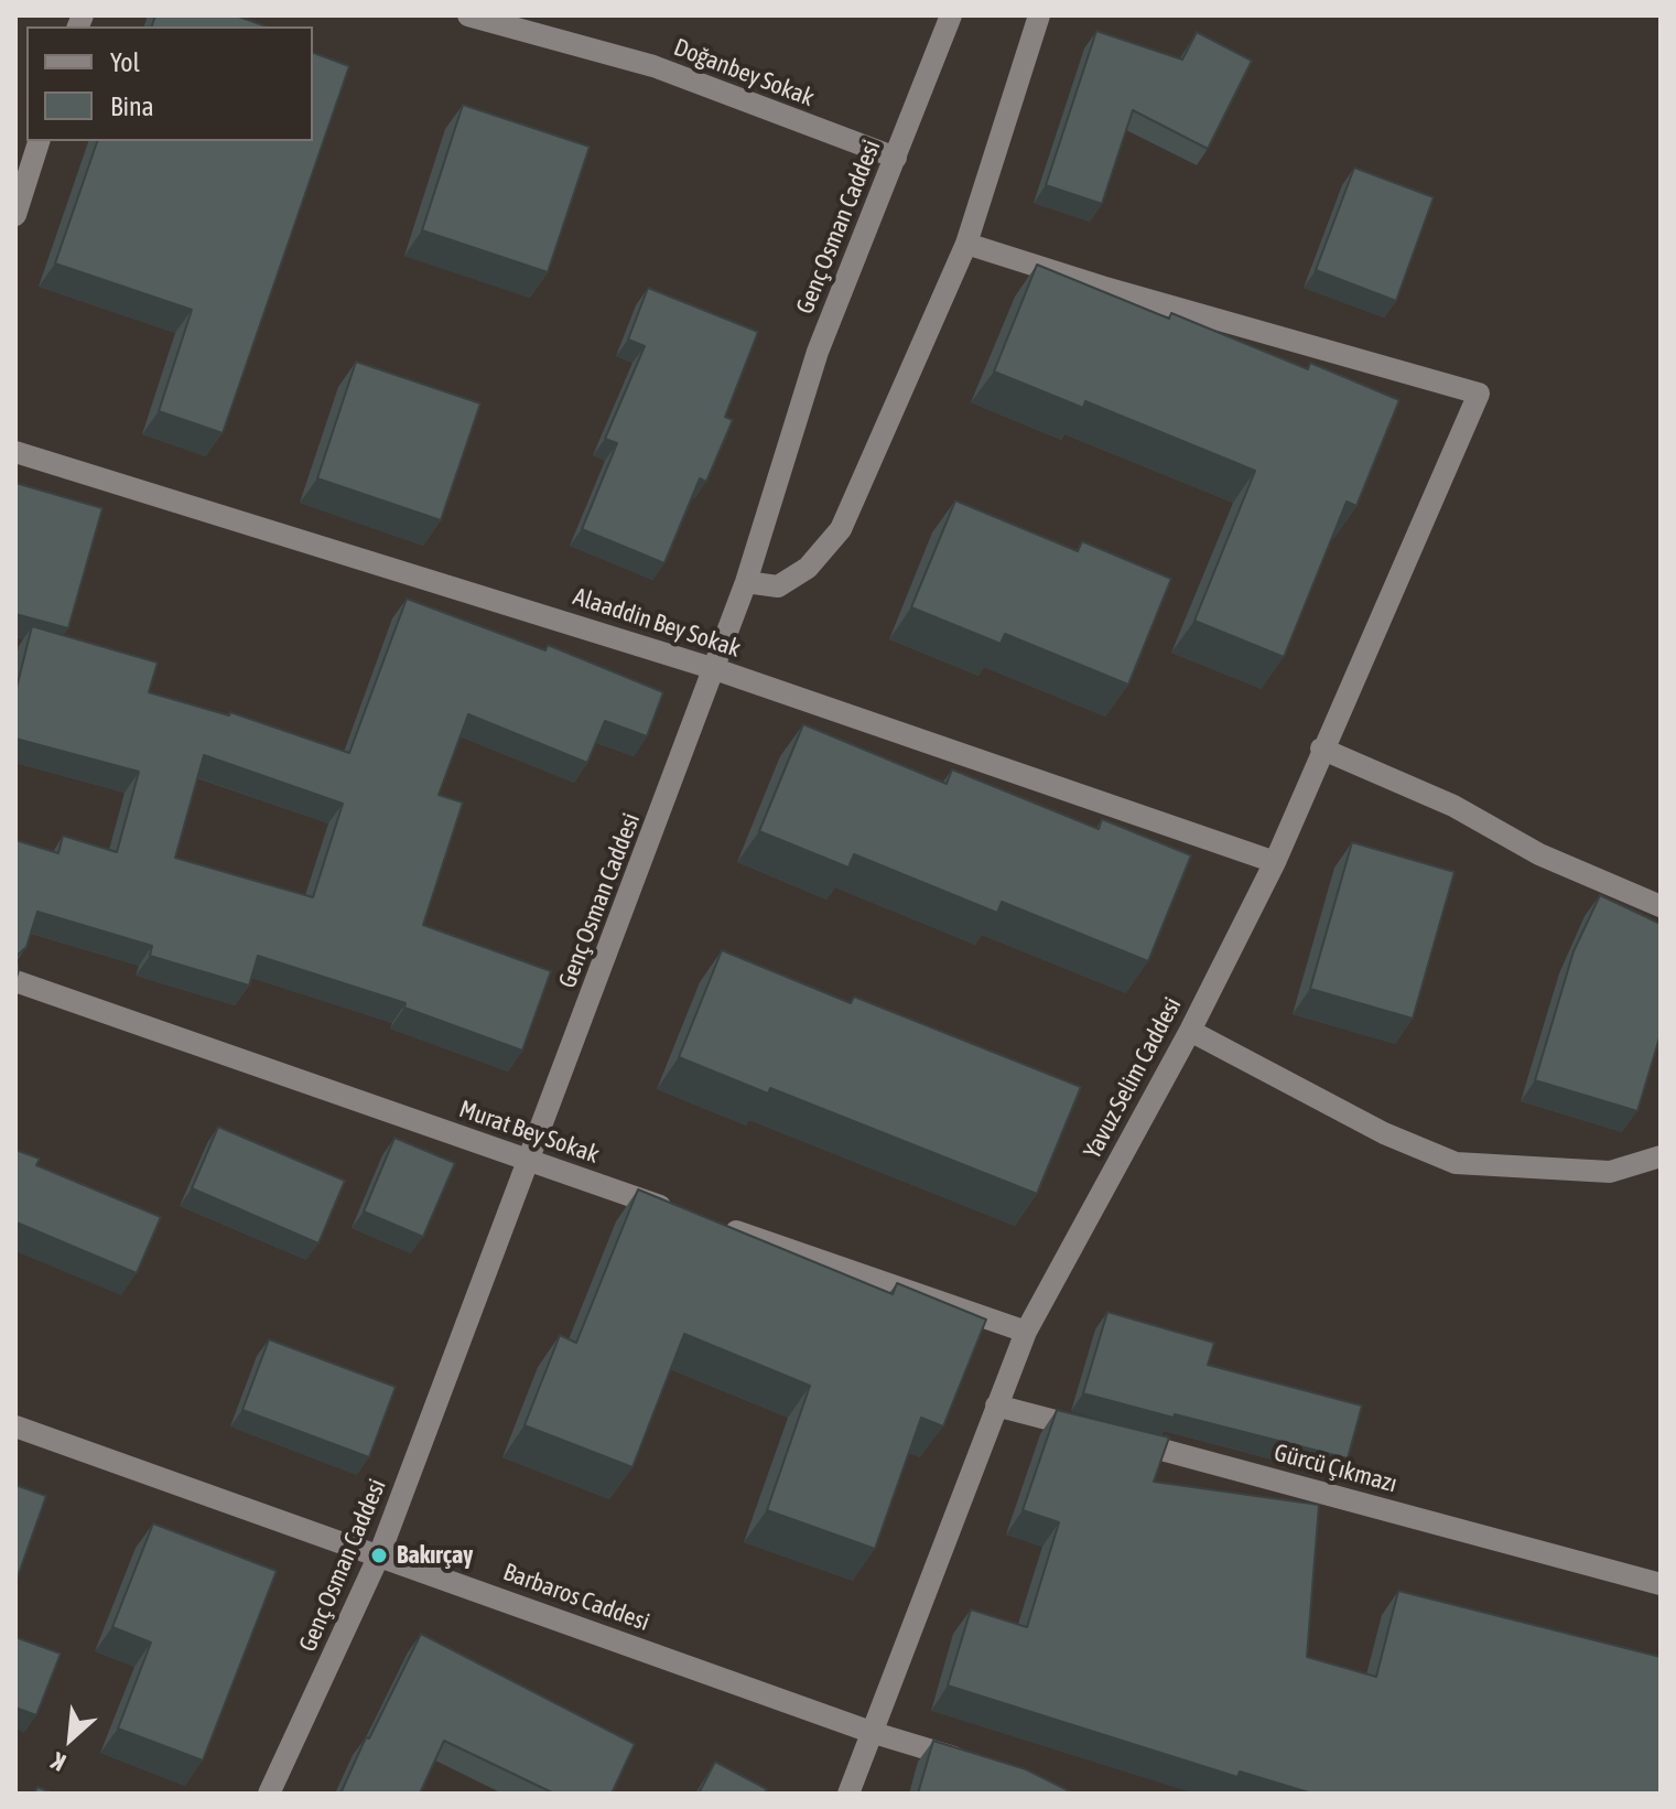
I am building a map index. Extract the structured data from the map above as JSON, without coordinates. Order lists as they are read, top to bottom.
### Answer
{
  "streets": {
    "street": [
      "Doğanbey Sokak",
      "Genç Osman Caddesi",
      "Alaaddin Bey Sokak",
      "Yavuz Selim Caddesi",
      "Murat Bey Sokak",
      "Gürcü Çıkmazı",
      "Barbaros Caddesi"
    ]
  },
  "crossings": [
    ["Doğanbey Sokak", "Genç Osman Caddesi"],
    ["Genç Osman Caddesi", "Alaaddin Bey Sokak"],
    ["Genç Osman Caddesi", "Murat Bey Sokak"],
    ["Genç Osman Caddesi", "Barbaros Caddesi"],
    ["Alaaddin Bey Sokak", "Yavuz Selim Caddesi"],
    ["Yavuz Selim Caddesi", "Gürcü Çıkmazı"],
    ["Yavuz Selim Caddesi", "Barbaros Caddesi"]
  ],
  "places": ["Bakırçay"],
  "legend": ["Yol", "Bina"],
  "north": "bottom left"
}
